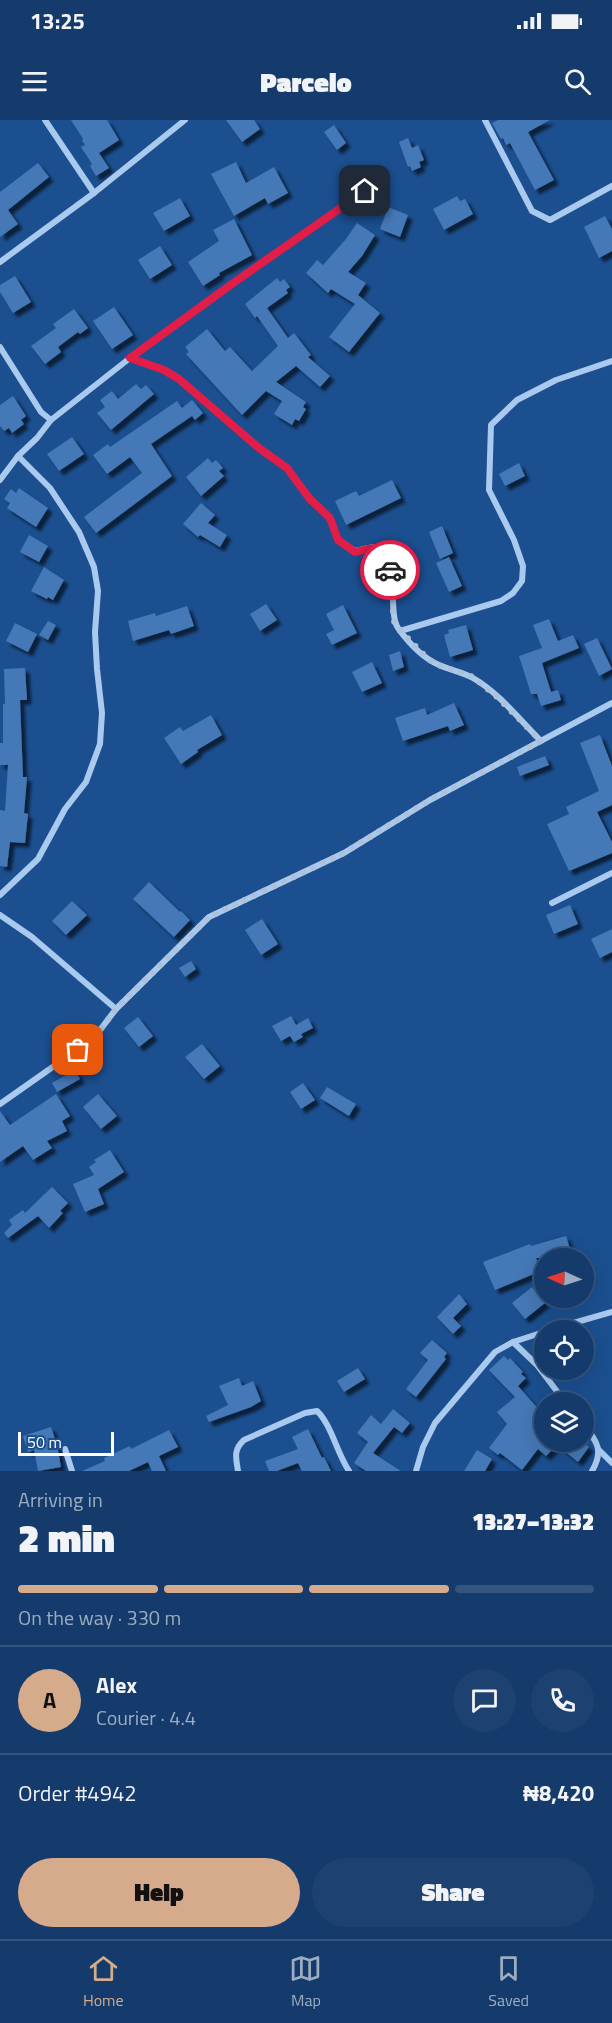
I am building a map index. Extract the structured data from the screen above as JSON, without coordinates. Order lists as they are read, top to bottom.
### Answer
{
  "scale_bar": "50 m",
  "north": "left",
  "page": {
    "status": "13:25",
    "header": "Parcelo",
    "scale": "50 m",
    "heading": ["2 min", "Arriving in", "13:27–13:32"],
    "panel": [
      "Alex",
      "Courier · 4.4",
      "Order #4942",
      "₦8,420"
    ],
    "bar": "On the way · 330 m",
    "round": "A",
    "buttons": ["Help", "Share"],
    "tabs": ["Home", "Map", "Saved"]
  }
}
